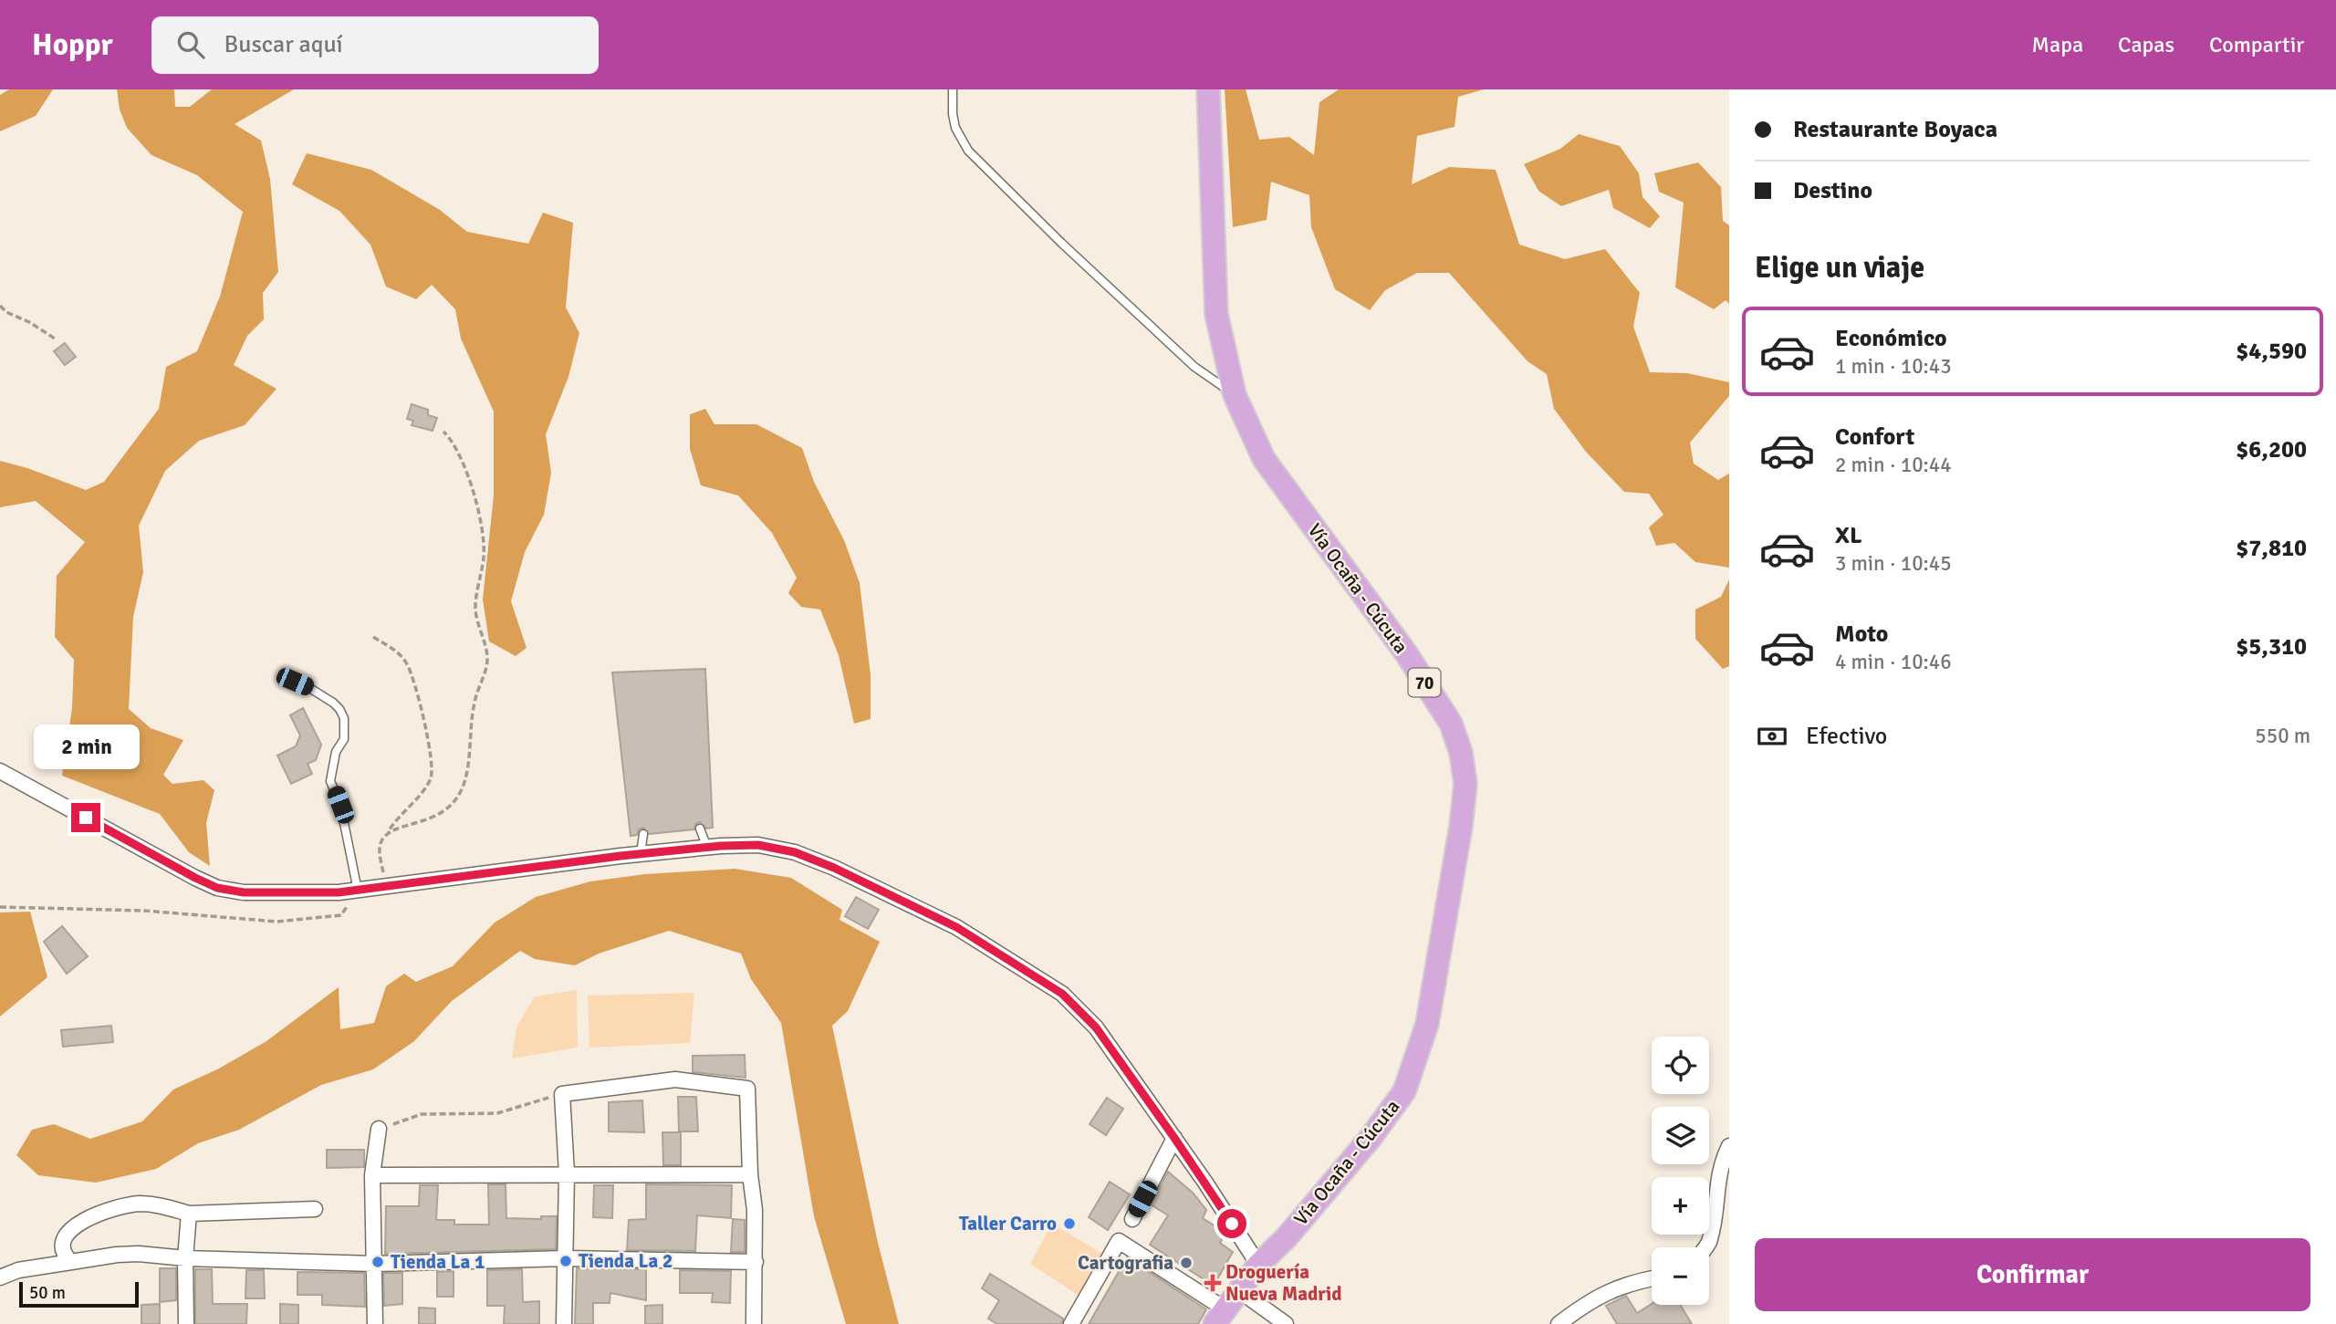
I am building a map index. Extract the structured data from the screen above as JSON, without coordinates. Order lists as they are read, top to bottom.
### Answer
{
  "streets": {
    "main road": ["Vía Ocaña - Cúcuta", "70"]
  },
  "crossings": [
    ["Vía Ocaña - Cúcuta", "70"]
  ],
  "places": {
    "other": [
      "Taller Carro",
      "Tienda La 2",
      "Tienda La 1",
      "Cartografia"
    ],
    "health": ["Droguería Nueva Madrid"]
  },
  "scale_bar": "50 m",
  "page": {
    "header": "Hoppr",
    "search": "Buscar aquí",
    "nav": ["Mapa", "Capas", "Compartir"],
    "banner": ["Restaurante Boyaca", "Destino"],
    "heading": "Elige un viaje",
    "list": [
      {
        "name": "Económico",
        "note": "1 min · 10:43",
        "value": "$4,590"
      },
      {
        "name": "Confort",
        "note": "2 min · 10:44",
        "value": "$6,200"
      },
      {
        "name": "XL",
        "note": "3 min · 10:45",
        "value": "$7,810"
      },
      {
        "name": "Moto",
        "note": "4 min · 10:46",
        "value": "$5,310"
      }
    ],
    "pay": ["Efectivo", "550 m"],
    "bubble": "2 min",
    "map_buttons": ["+", "−"],
    "buttons": "Confirmar",
    "scale": "50 m"
  }
}
